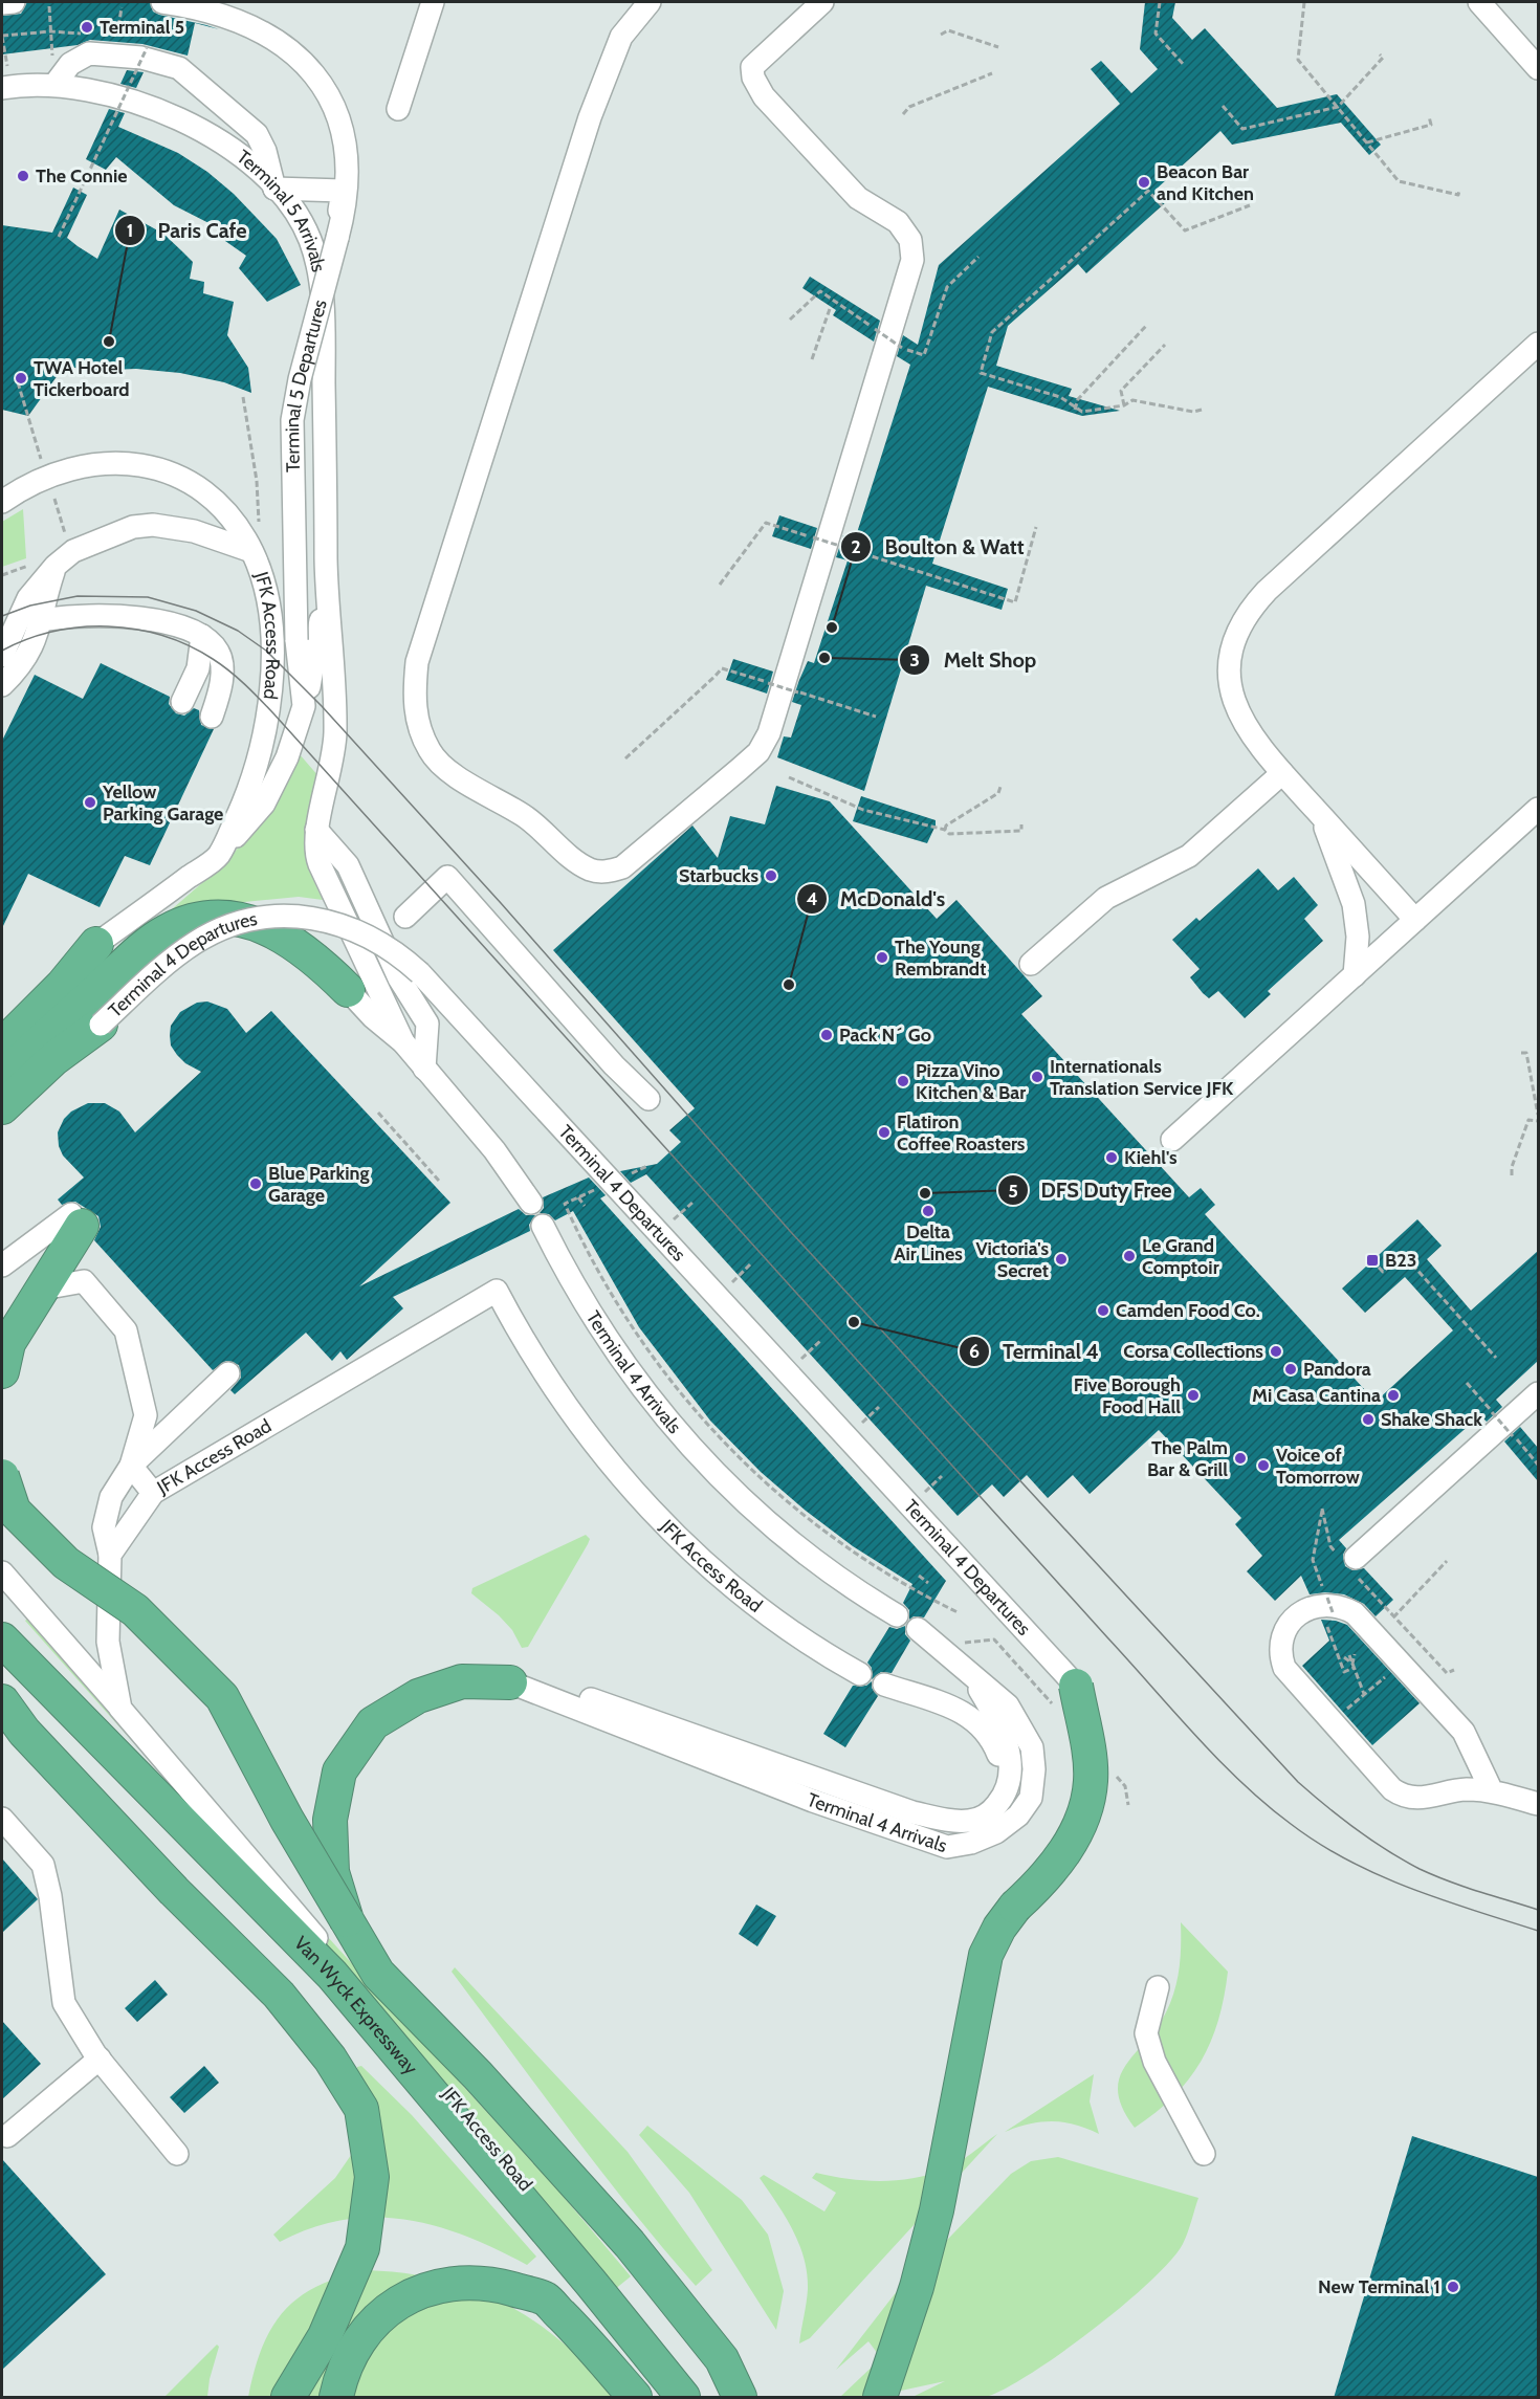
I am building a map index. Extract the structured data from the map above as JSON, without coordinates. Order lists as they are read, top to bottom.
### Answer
{
  "streets": {
    "highway": ["Van Wyck Expressway"],
    "street": [
      "Terminal 5 Arrivals",
      "Terminal 5 Departures",
      "JFK Access Road",
      "Terminal 4 Departures",
      "Terminal 4 Arrivals"
    ]
  },
  "crossings": [
    ["Terminal 5 Departures", "JFK Access Road"],
    ["JFK Access Road", "Van Wyck Expressway"]
  ],
  "places": {
    "other": [
      "Terminal 5",
      "The Connie",
      "Beacon Bar and Kitchen",
      "Paris Cafe",
      "TWA Hotel Tickerboard",
      "Boulton & Watt",
      "Melt Shop",
      "Yellow Parking Garage",
      "Starbucks",
      "The Young Rembrandt",
      "McDonald's",
      "Pack N´ Go",
      "Internationals Translation Service JFK",
      "Pizza Vino Kitchen & Bar",
      "Flatiron Coffee Roasters",
      "Kiehl's",
      "Blue Parking Garage",
      "DFS Duty Free",
      "Delta Air Lines",
      "Le Grand Comptoir",
      "Victoria's Secret",
      "Camden Food Co.",
      "Terminal 4",
      "Corsa Collections",
      "Pandora",
      "Five Borough Food Hall",
      "Mi Casa Cantina",
      "Shake Shack",
      "The Palm Bar & Grill",
      "Voice of Tomorrow",
      "New Terminal 1"
    ],
    "transit": ["B23"]
  }
}
